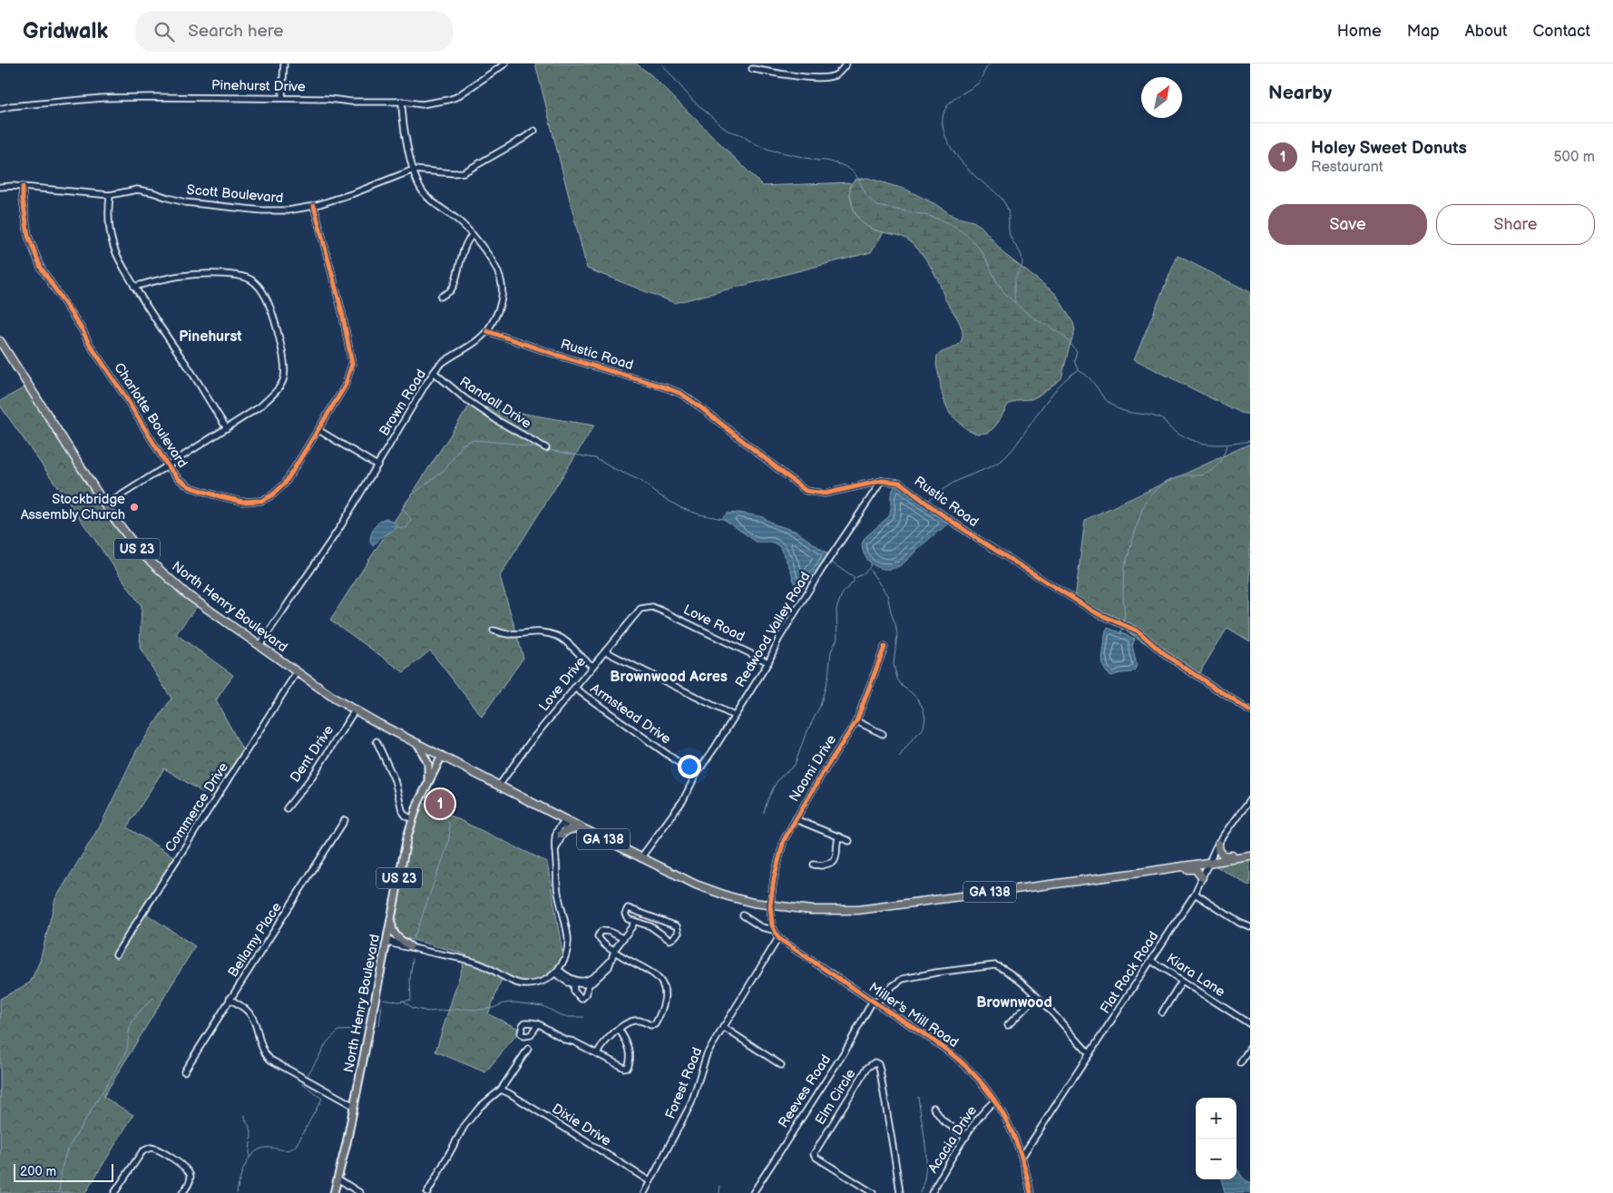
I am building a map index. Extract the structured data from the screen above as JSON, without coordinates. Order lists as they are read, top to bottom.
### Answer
{
  "streets": {
    "highway": ["US 23", "North Henry Boulevard", "GA 138"],
    "street": [
      "Pinehurst Drive",
      "Scott Boulevard",
      "Rustic Road",
      "Brown Road",
      "Randall Drive",
      "Charlotte Boulevard",
      "Love Road",
      "Redwood Valley Road",
      "Love Drive",
      "Armstead Drive",
      "Dent Drive",
      "Naomi Drive",
      "Commerce Drive",
      "Bellamy Place",
      "Flat Rock Road",
      "Kiara Lane",
      "Miller's Mill Road",
      "Forest Road",
      "Reeves Road",
      "Elm Circle",
      "Dixie Drive",
      "Acacia Drive"
    ]
  },
  "crossings": [
    ["Pinehurst Drive", "Brown Road"],
    ["Scott Boulevard", "Brown Road"],
    ["Scott Boulevard", "Charlotte Boulevard"],
    ["Rustic Road", "Brown Road"],
    ["Rustic Road", "Redwood Valley Road"],
    ["Brown Road", "Randall Drive"],
    ["Brown Road", "North Henry Boulevard"],
    ["US 23", "North Henry Boulevard"],
    ["North Henry Boulevard", "Dent Drive"],
    ["North Henry Boulevard", "Commerce Drive"],
    ["North Henry Boulevard", "GA 138"],
    ["Love Road", "Redwood Valley Road"],
    ["Love Road", "Love Drive"],
    ["Redwood Valley Road", "Armstead Drive"],
    ["Redwood Valley Road", "GA 138"],
    ["Love Drive", "Armstead Drive"],
    ["Love Drive", "GA 138"],
    ["Naomi Drive", "GA 138"],
    ["Naomi Drive", "Miller's Mill Road"],
    ["GA 138", "Flat Rock Road"],
    ["GA 138", "Miller's Mill Road"],
    ["Flat Rock Road", "Kiara Lane"],
    ["Flat Rock Road", "Miller's Mill Road"],
    ["Flat Rock Road", "Reeves Road"],
    ["Miller's Mill Road", "Forest Road"],
    ["Miller's Mill Road", "Reeves Road"],
    ["Miller's Mill Road", "Acacia Drive"],
    ["Forest Road", "Dixie Drive"]
  ],
  "districts": ["Pinehurst", "Brownwood Acres", "Brownwood"],
  "places": ["Stockbridge Assembly Church"],
  "scale_bar": "200 m",
  "north": "top right",
  "page": {
    "header": "Gridwalk",
    "search": "Search here",
    "nav": [
      "Home",
      "Map",
      "About",
      "Contact"
    ],
    "heading": "Nearby",
    "list": [
      {
        "mark": "1",
        "name": "Holey Sweet Donuts",
        "note": "Restaurant",
        "value": "500 m"
      }
    ],
    "buttons": ["Save", "Share"],
    "pins": "1",
    "map_buttons": ["+", "−"],
    "scale": "200 m"
  }
}
